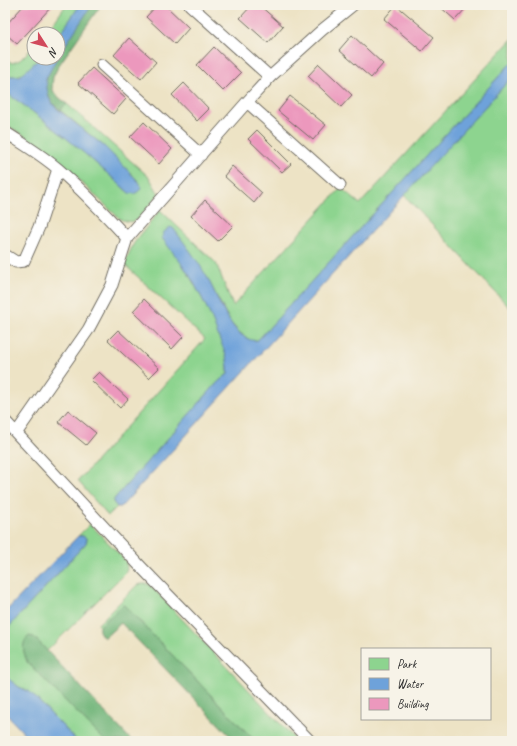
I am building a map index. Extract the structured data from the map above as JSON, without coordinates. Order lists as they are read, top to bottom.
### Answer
{
  "legend": ["Park", "Water", "Building"],
  "north": "bottom right"
}
